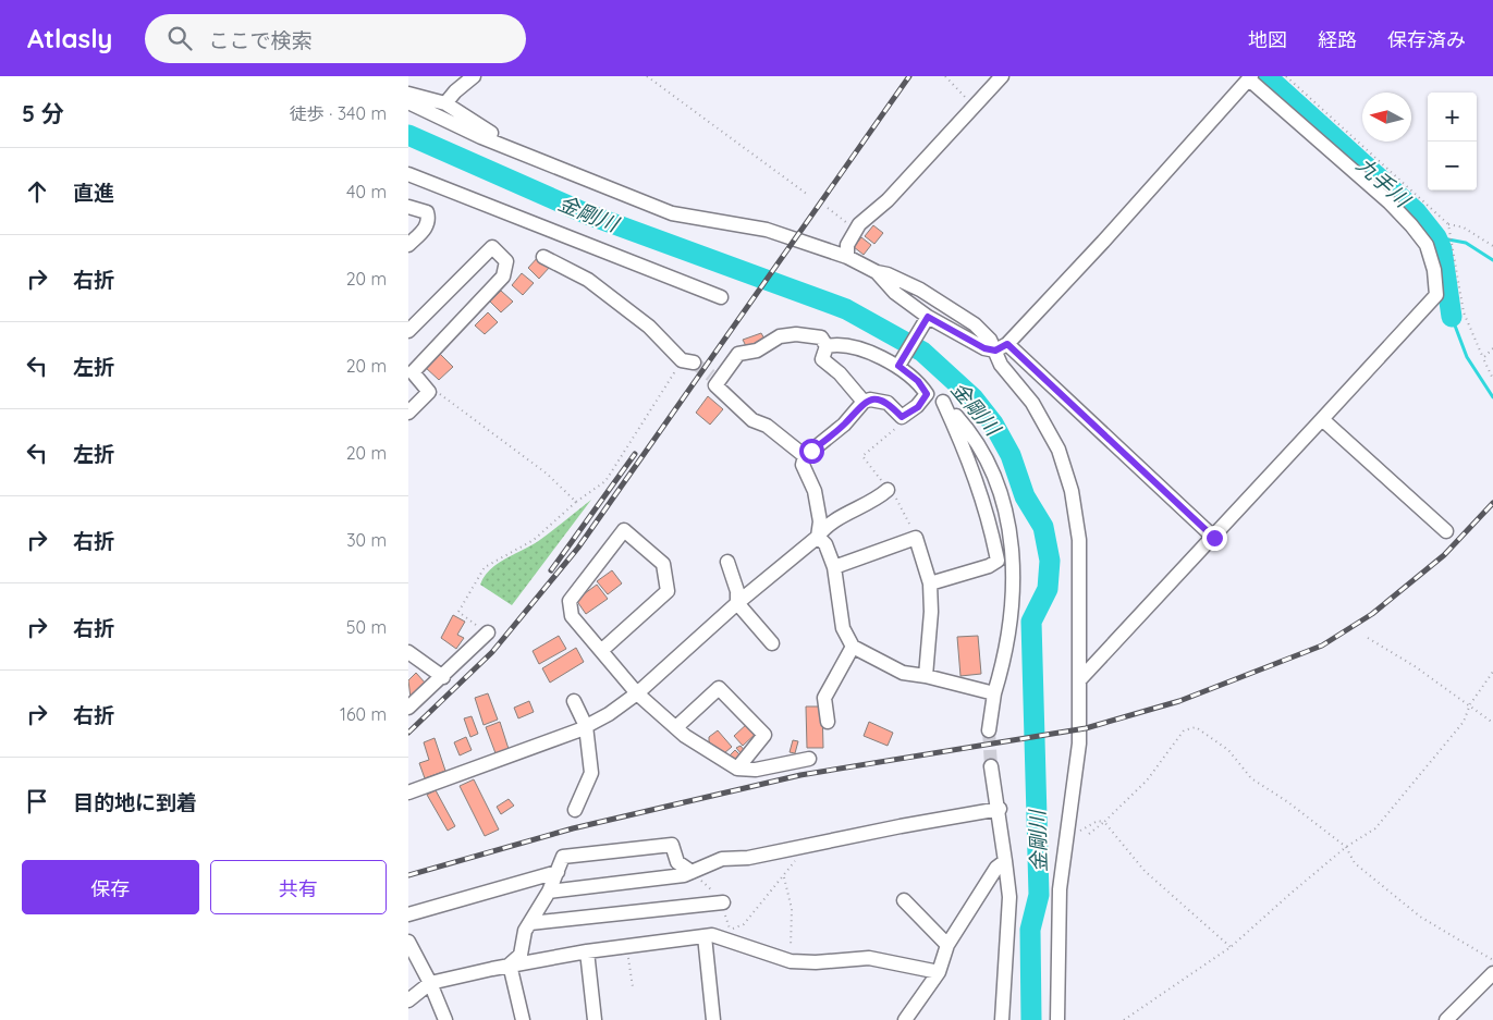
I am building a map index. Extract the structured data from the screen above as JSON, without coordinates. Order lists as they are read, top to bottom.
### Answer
{
  "water": ["九手川", "金剛川"],
  "north": "left",
  "page": {
    "header": "Atlasly",
    "search": "ここで検索",
    "nav": ["地図", "経路", "保存済み"],
    "heading": ["5 分", "徒歩 · 340 m"],
    "map_buttons": ["+", "−"],
    "list": [
      ["直進", "40 m"],
      ["右折", "20 m"],
      ["左折", "20 m"],
      ["左折", "20 m"],
      ["右折", "30 m"],
      ["右折", "50 m"],
      ["右折", "160 m"],
      "目的地に到着"
    ],
    "buttons": ["保存", "共有"]
  }
}
